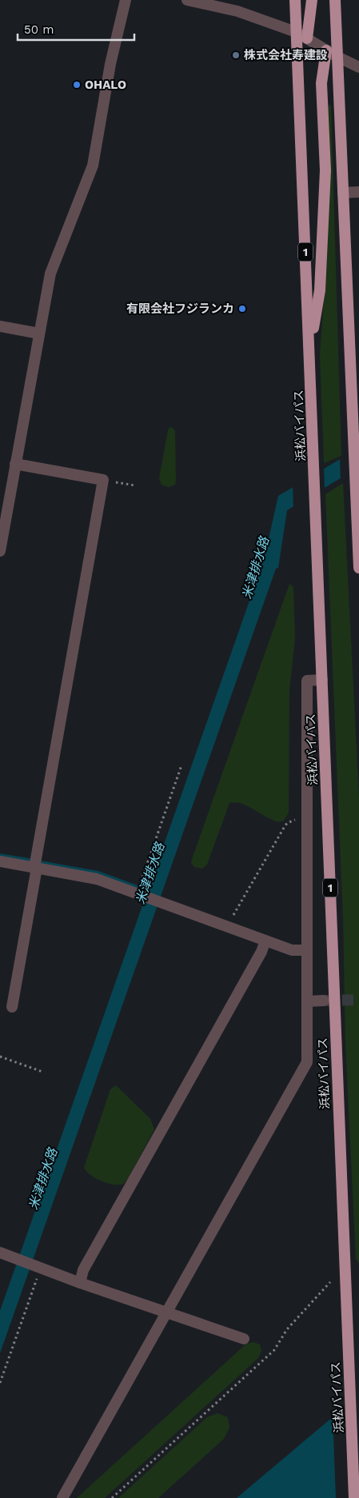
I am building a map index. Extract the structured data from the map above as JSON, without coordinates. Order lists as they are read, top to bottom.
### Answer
{
  "streets": {
    "highway": ["1", "浜松バイパス"]
  },
  "water": ["米津排水路"],
  "places": ["株式会社寿建設", "OHALO", "有限会社フジランカ"],
  "scale_bar": "50 m"
}
